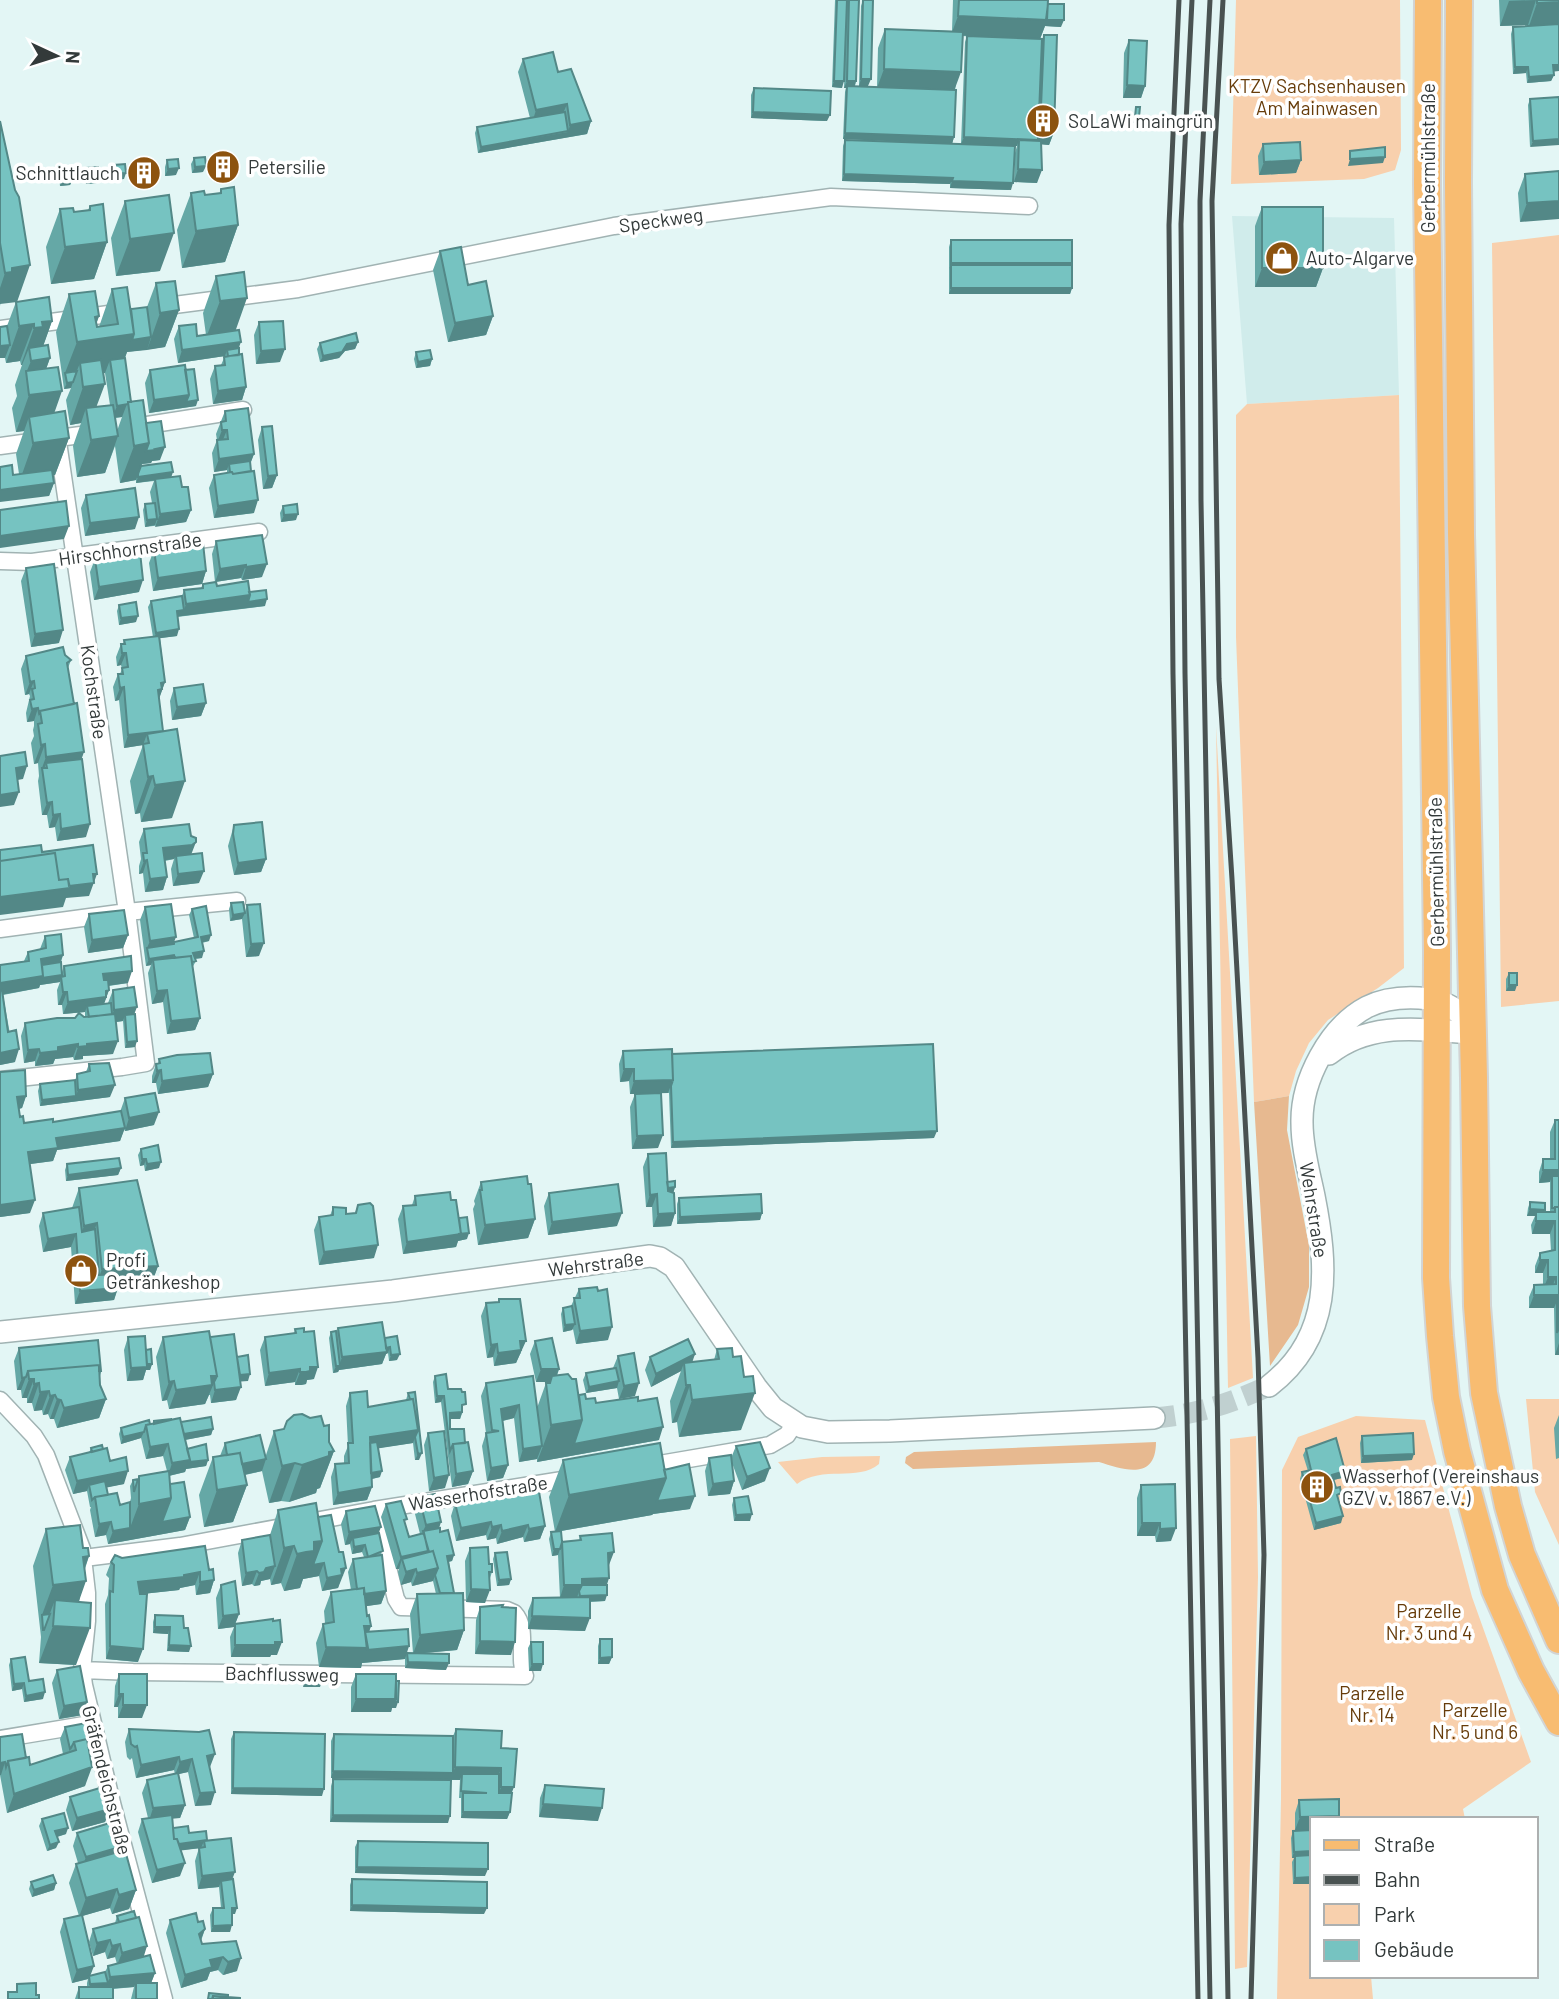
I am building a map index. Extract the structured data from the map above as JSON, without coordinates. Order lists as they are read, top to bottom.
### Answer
{
  "streets": {
    "main road": ["Gerbermühlstraße"],
    "street": [
      "Speckweg",
      "Hirschhornstraße",
      "Kochstraße",
      "Wehrstraße",
      "Wasserhofstraße",
      "Bachflussweg",
      "Gräfendeichstraße"
    ]
  },
  "crossings": [
    ["Gerbermühlstraße", "Wehrstraße"],
    ["Hirschhornstraße", "Kochstraße"],
    ["Wasserhofstraße", "Bachflussweg"],
    ["Wasserhofstraße", "Gräfendeichstraße"],
    ["Bachflussweg", "Gräfendeichstraße"]
  ],
  "parks": [
    "KTZV Sachsenhausen Am Mainwasen",
    "Parzelle Nr. 3 und 4",
    "Parzelle Nr. 14",
    "Parzelle Nr. 5 und 6"
  ],
  "places": {
    "building": [
      "SoLaWi maingrün",
      "Petersilie",
      "Schnittlauch",
      "Wasserhof (Vereinshaus GZV v. 1867 e.V.)"
    ],
    "shop": ["Auto-Algarve", "Profi Getränkeshop"]
  },
  "legend": [
    "Straße",
    "Bahn",
    "Park",
    "Gebäude"
  ],
  "north": "right"
}
